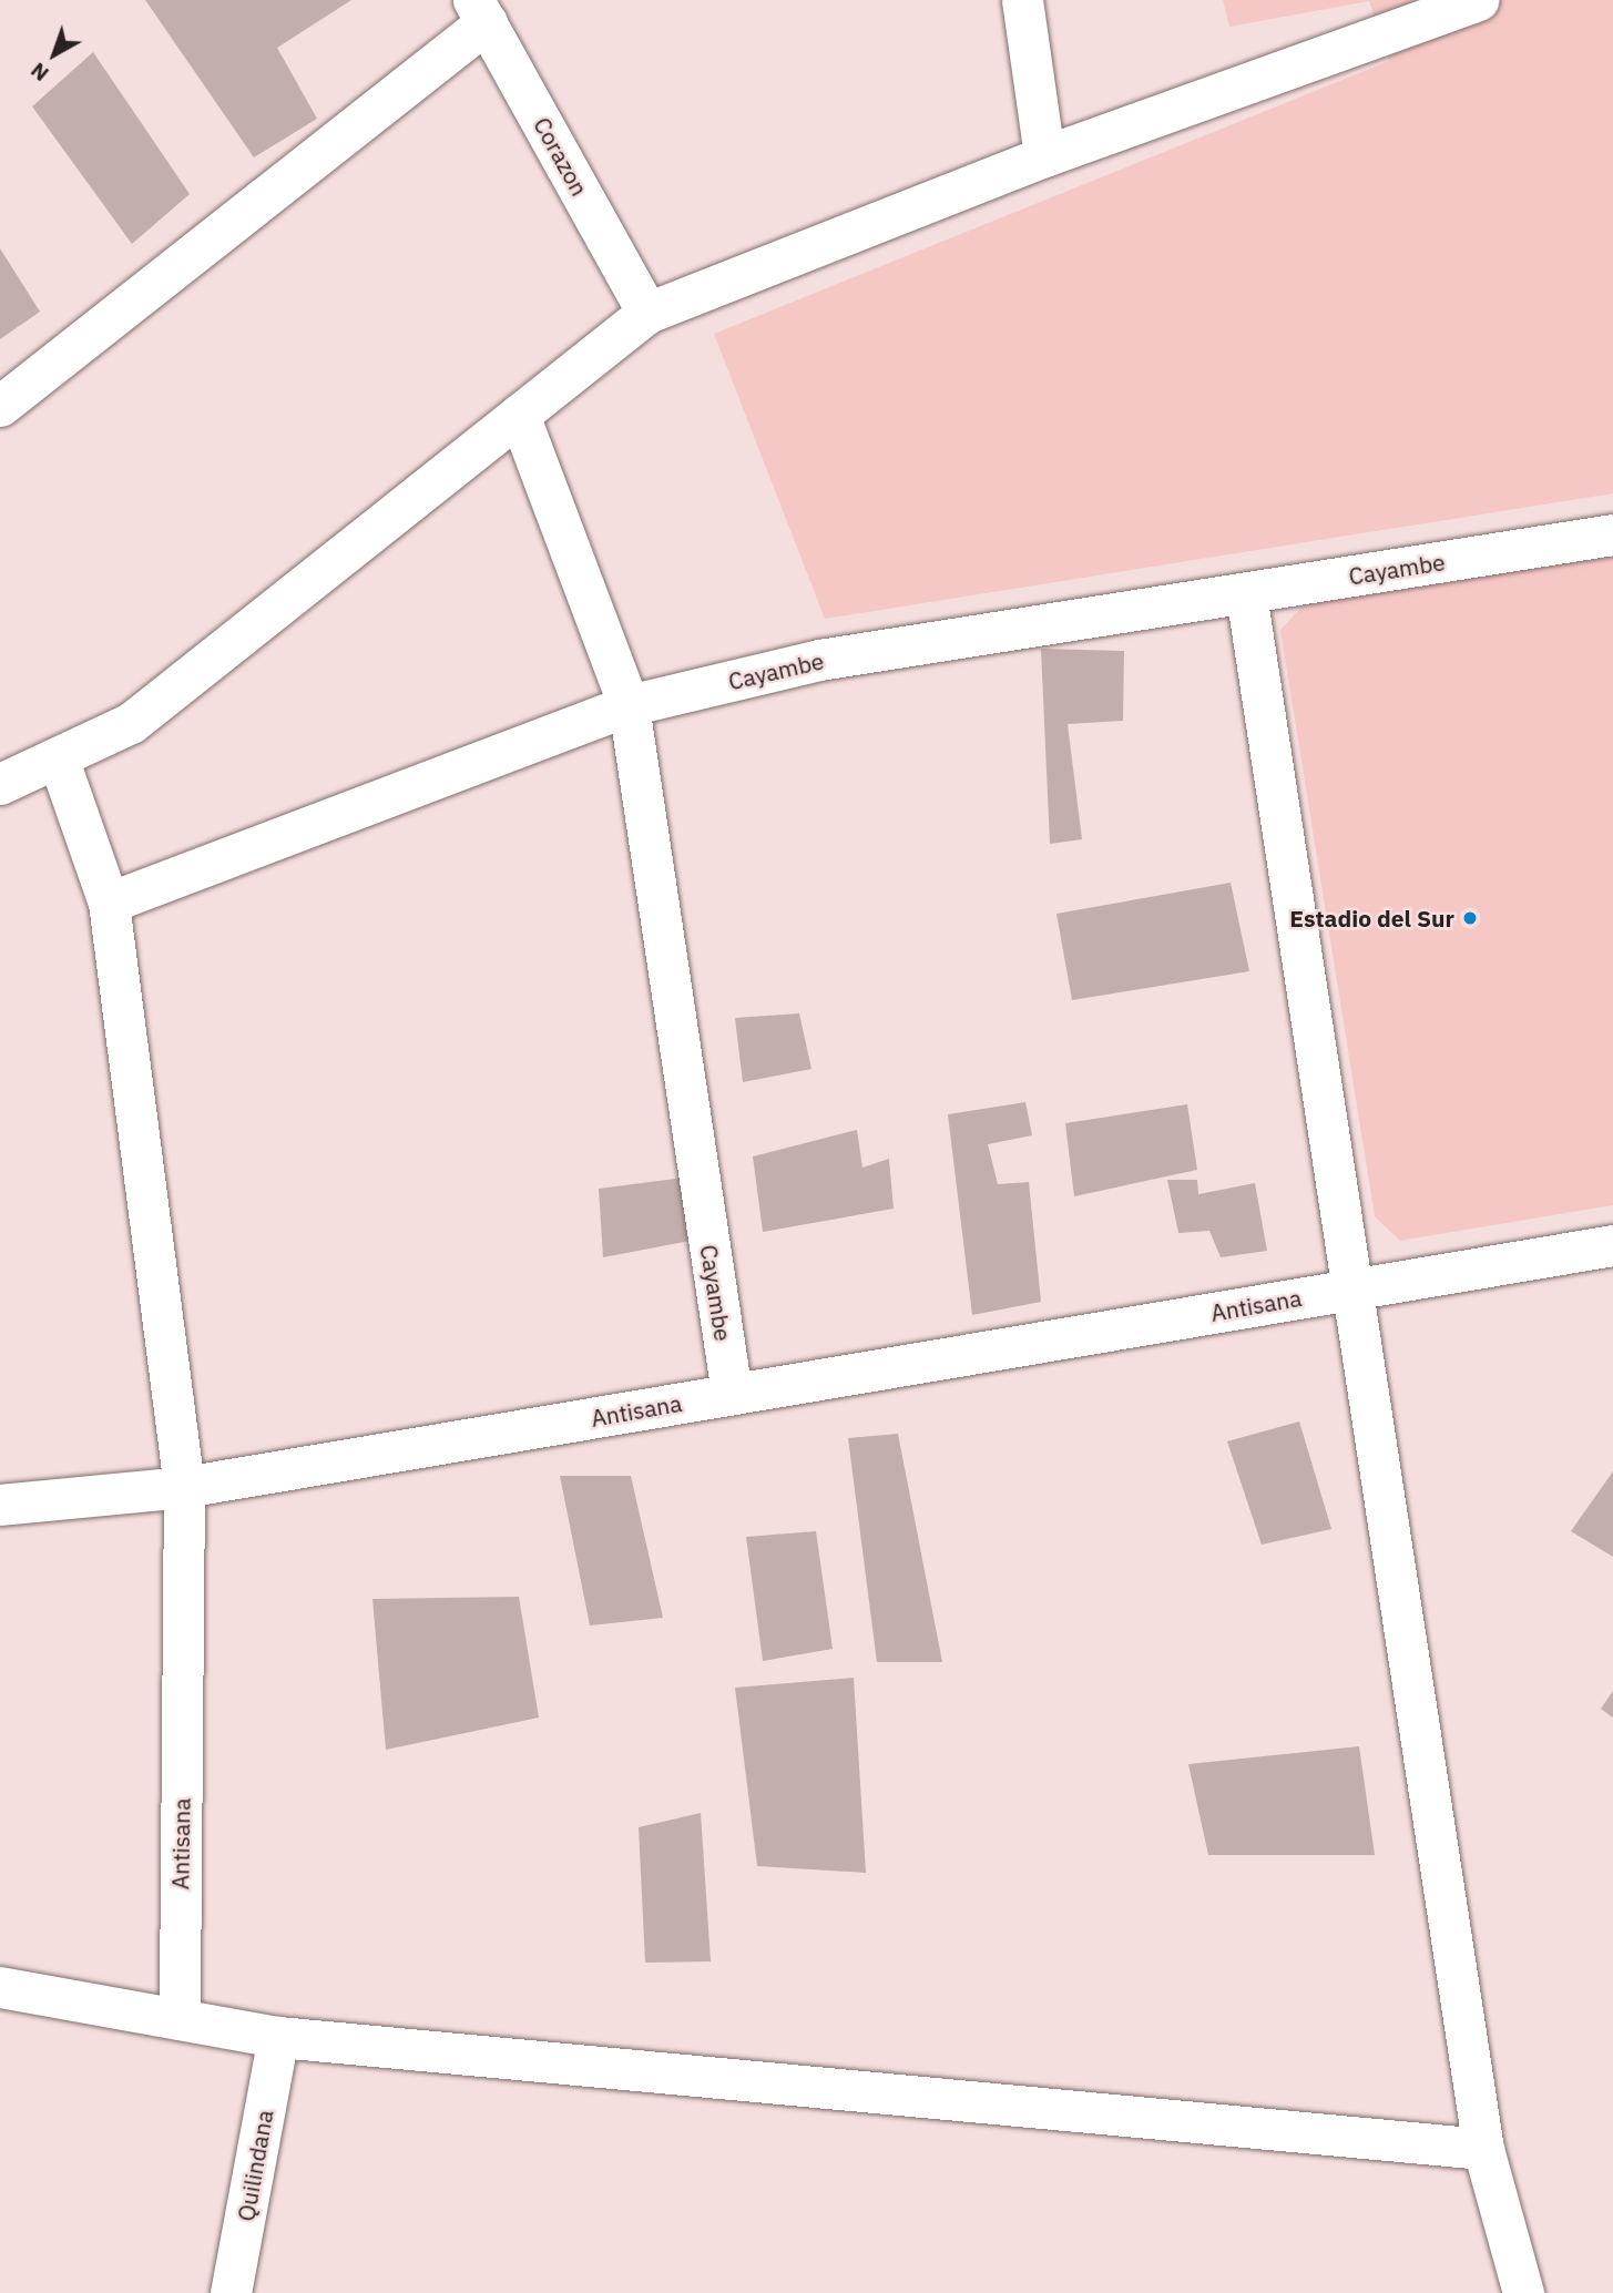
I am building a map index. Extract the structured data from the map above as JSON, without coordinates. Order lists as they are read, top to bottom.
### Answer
{
  "streets": {
    "street": [
      "Corazon",
      "Cayambe",
      "Antisana",
      "Quilindana"
    ]
  },
  "crossings": [
    ["Cayambe", "Antisana"]
  ],
  "places": ["Estadio del Sur"],
  "north": "bottom left"
}
